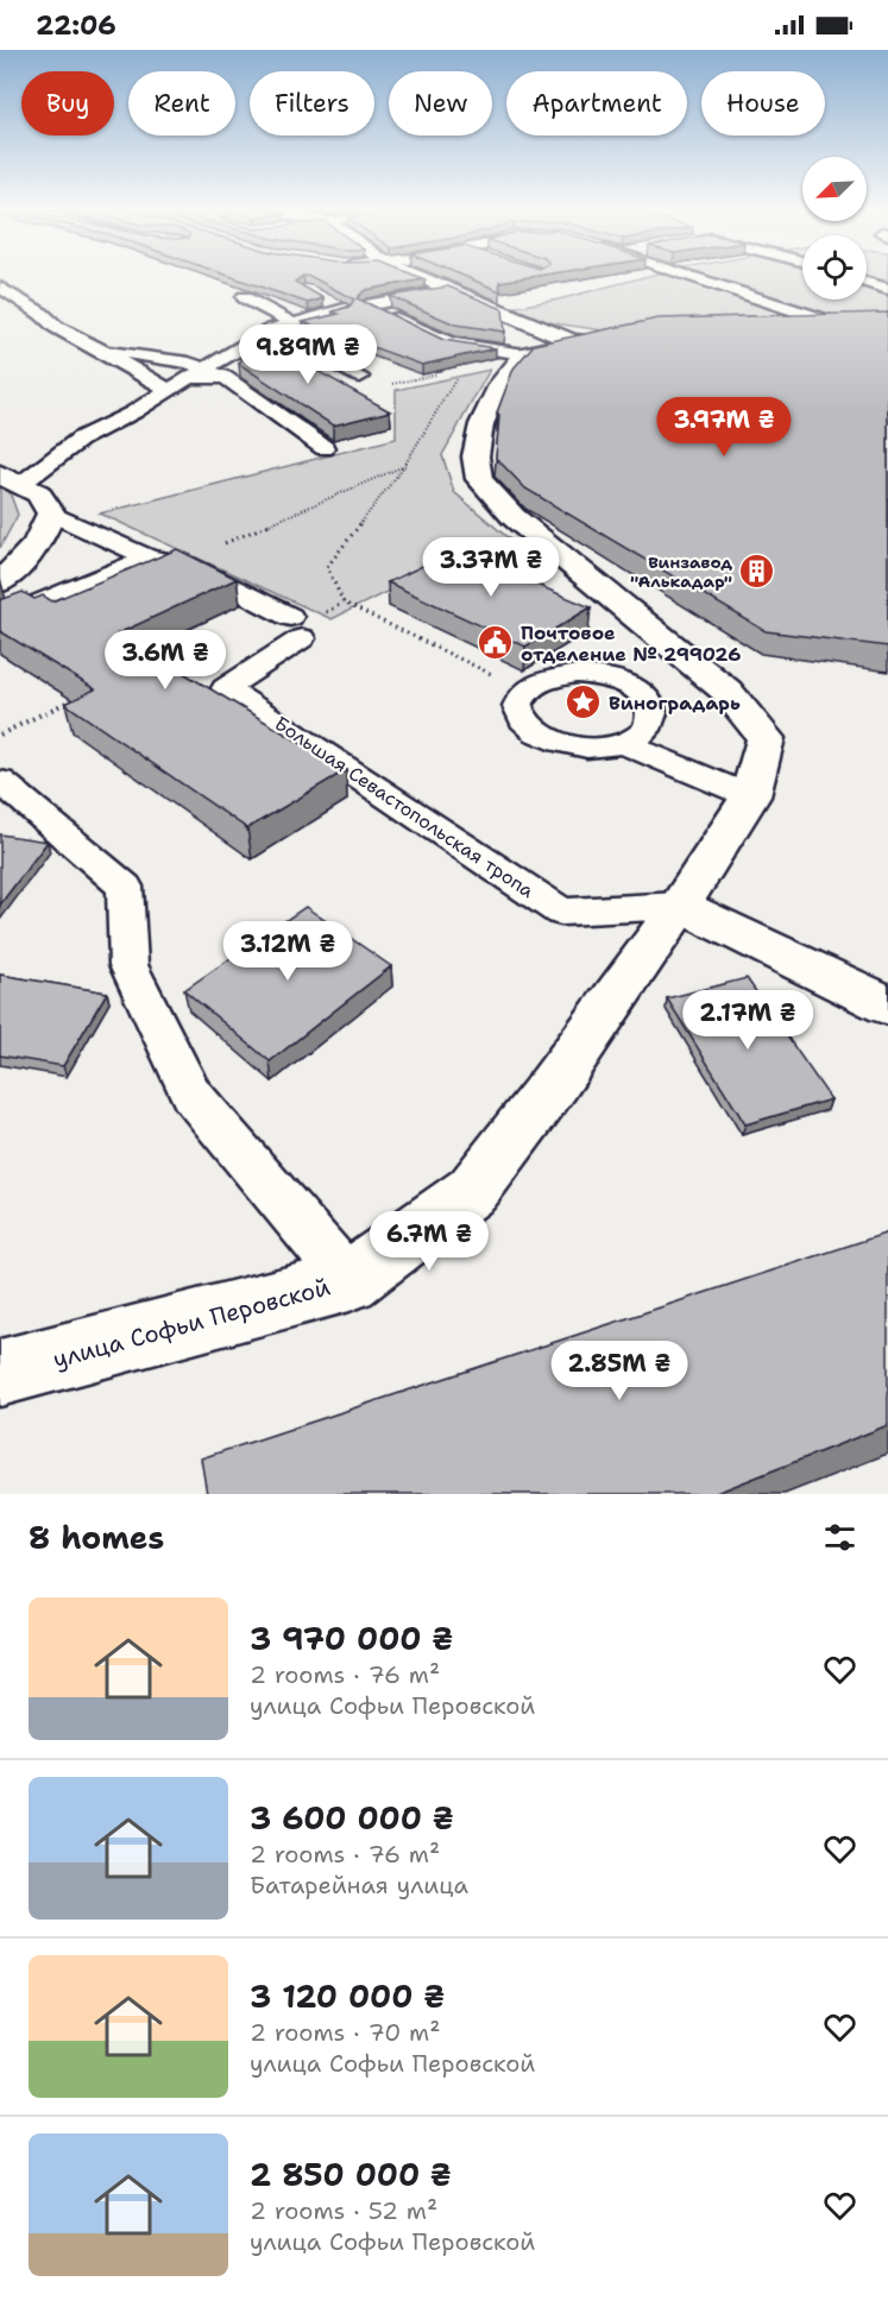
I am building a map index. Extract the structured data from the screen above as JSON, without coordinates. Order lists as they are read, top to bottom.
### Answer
{
  "streets": {
    "street": ["улица Софьи Перовской"],
    "lane": ["Большая Севастопольская тропа"]
  },
  "crossings": [
    ["Большая Севастопольская тропа", "улица Софьи Перовской"]
  ],
  "places": {
    "building": ["Винзавод \"Алькадар\""],
    "public building": ["Почтовое отделение № 299026"],
    "place": ["Виноградарь"]
  },
  "north": "bottom left",
  "page": {
    "status": "22:06",
    "chip": [
      "Buy",
      "Rent",
      "Filters",
      "New",
      "Apartment",
      "House"
    ],
    "price": [
      "9.89M ₴",
      "3.97M ₴",
      "3.37M ₴",
      "3.6M ₴",
      "3.12M ₴",
      "2.17M ₴",
      "6.7M ₴",
      "2.85M ₴"
    ],
    "heading": "8 homes",
    "list": [
      {
        "name": "3 970 000 ₴",
        "note": "2 rooms · 76 m² · улица Софьи Перовской"
      },
      {
        "name": "3 600 000 ₴",
        "note": "2 rooms · 76 m² · Батарейная улица"
      },
      {
        "name": "3 120 000 ₴",
        "note": "2 rooms · 70 m² · улица Софьи Перовской"
      },
      {
        "name": "2 850 000 ₴",
        "note": "2 rooms · 52 m² · улица Софьи Перовской"
      }
    ]
  }
}
